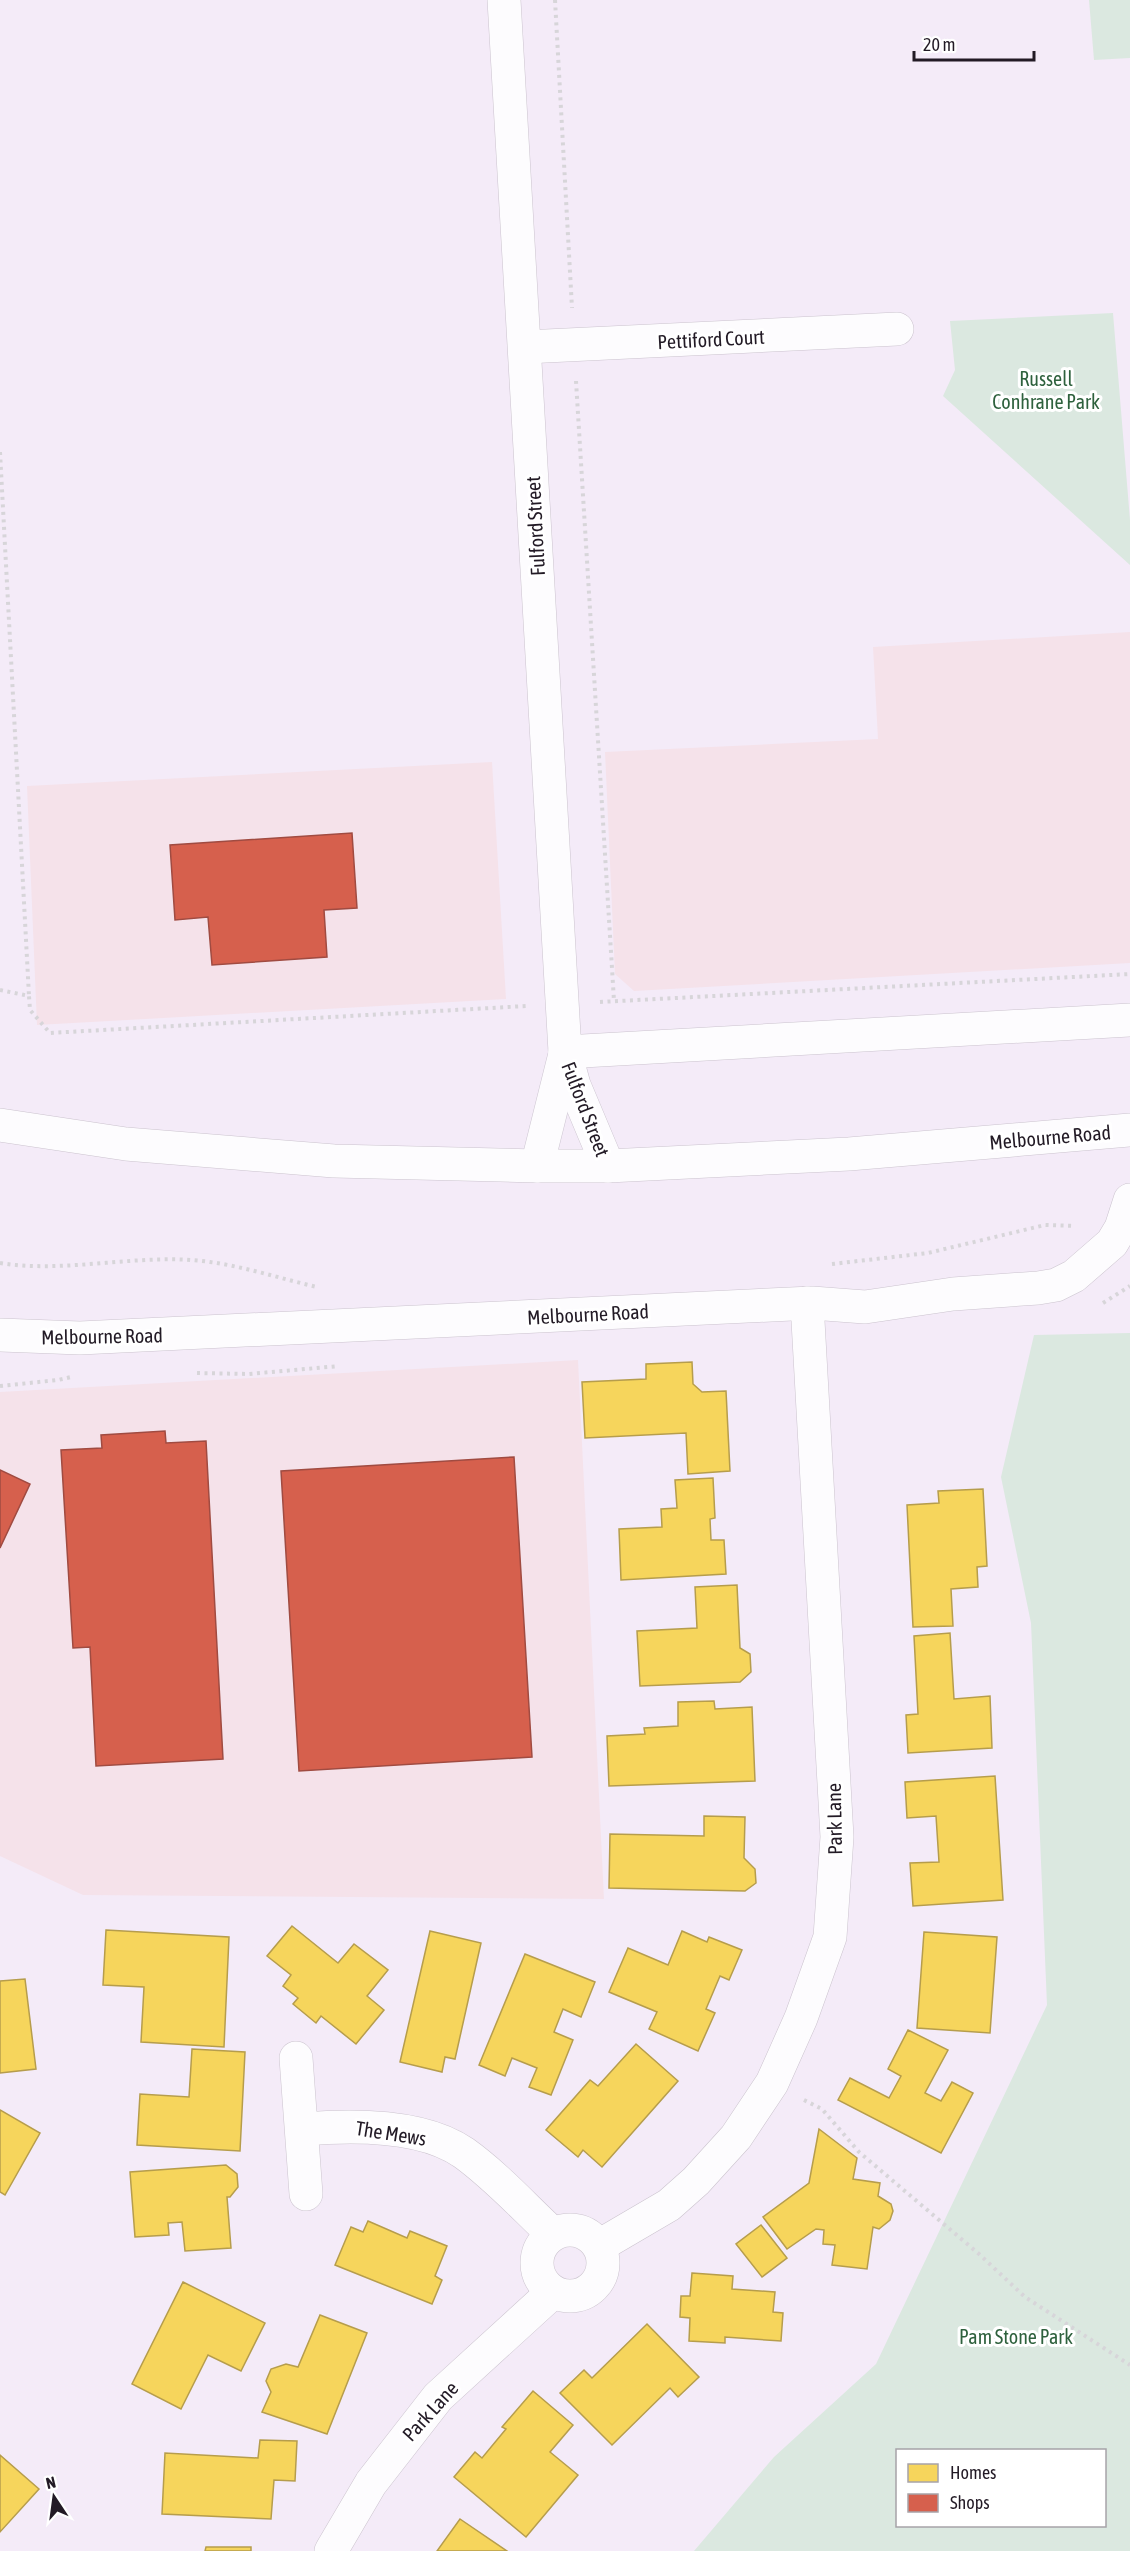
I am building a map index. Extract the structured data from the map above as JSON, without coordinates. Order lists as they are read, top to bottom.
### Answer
{
  "streets": {
    "street": [
      "Pettiford Court",
      "Fulford Street",
      "Melbourne Road",
      "Park Lane",
      "The Mews"
    ]
  },
  "crossings": [
    ["Pettiford Court", "Fulford Street"],
    ["Fulford Street", "Melbourne Road"],
    ["Melbourne Road", "Park Lane"],
    ["Park Lane", "The Mews"]
  ],
  "parks": ["Russell Conhrane Park", "Pam Stone Park"],
  "legend": ["Homes", "Shops"],
  "scale_bar": "20 m",
  "north": "top"
}
